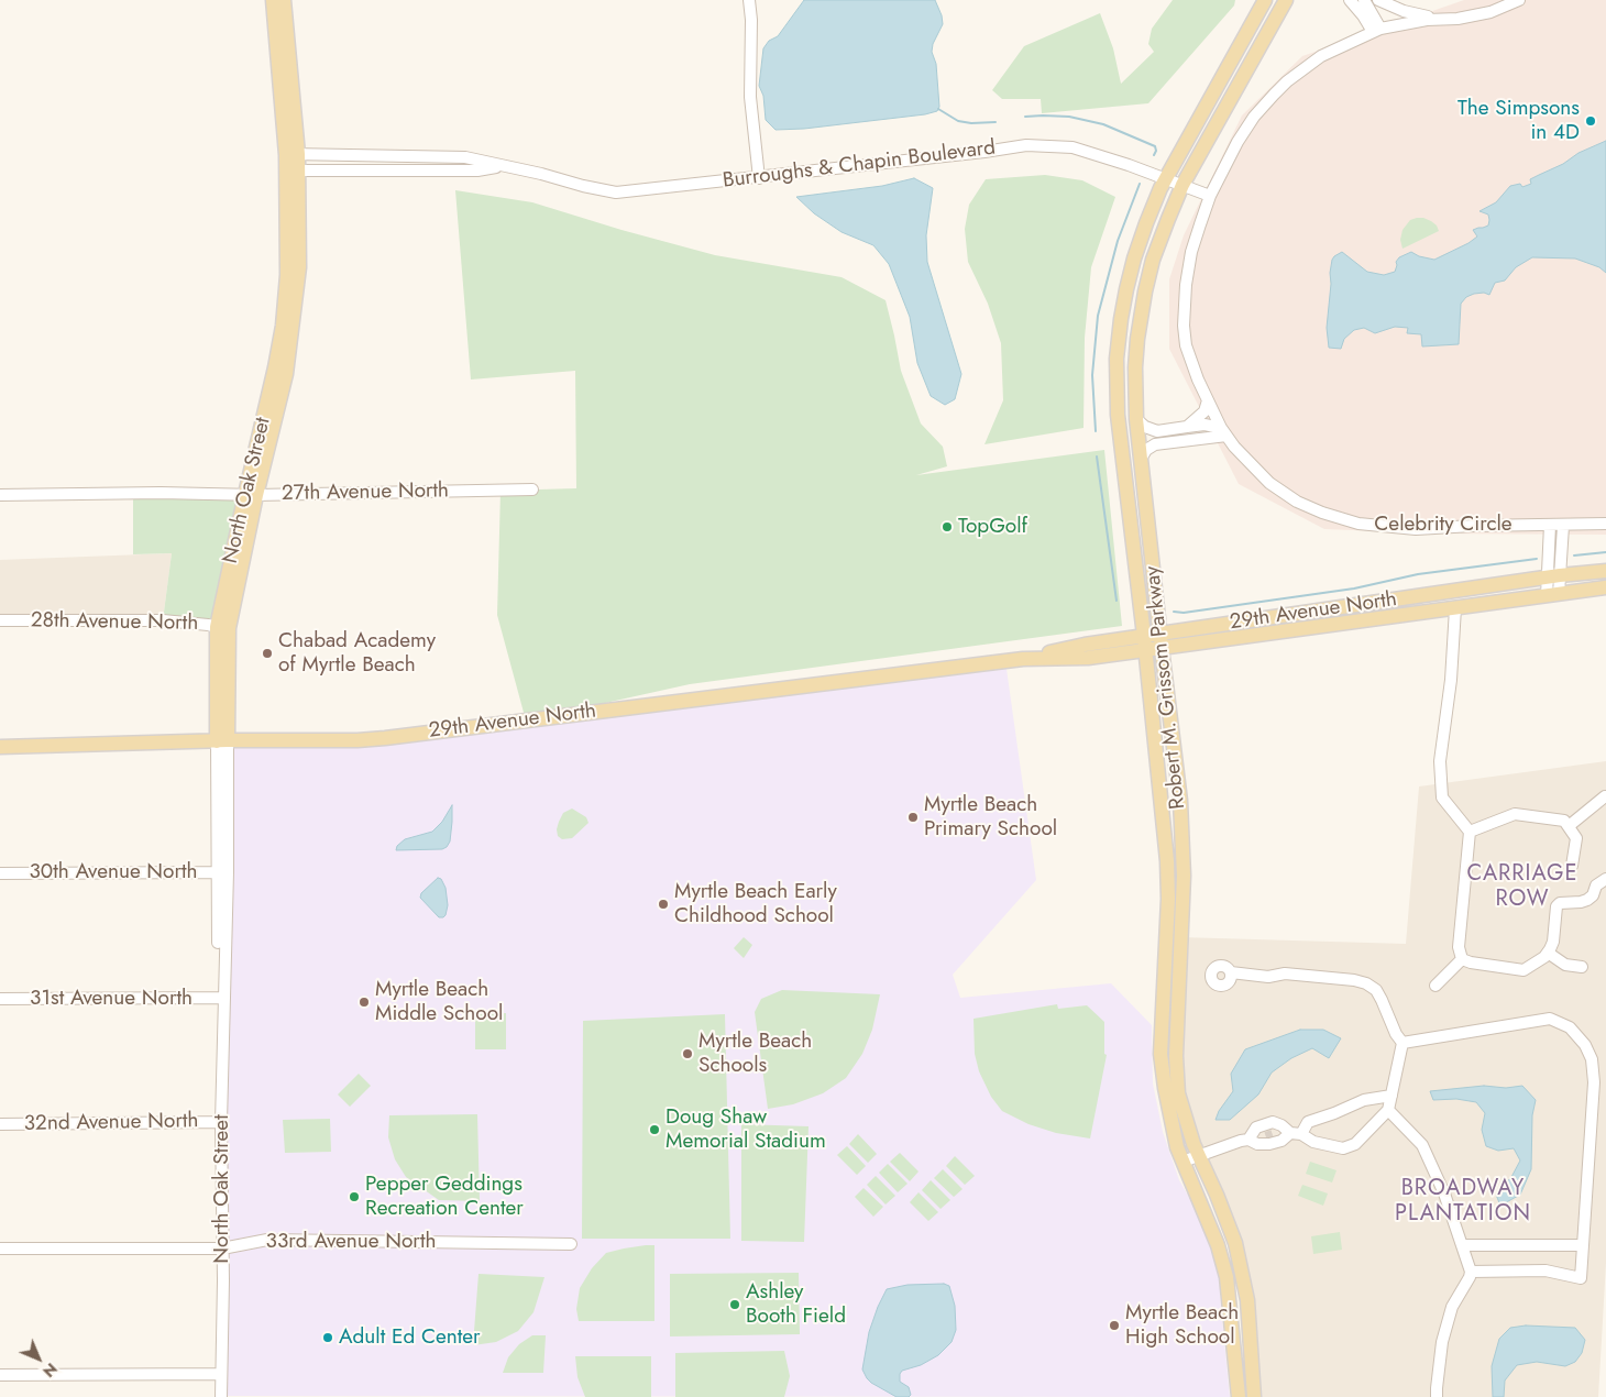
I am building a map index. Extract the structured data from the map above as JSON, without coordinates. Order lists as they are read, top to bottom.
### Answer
{
  "streets": {
    "main road": ["North Oak Street", "29th Avenue North", "Robert M. Grissom Parkway"],
    "street": [
      "Burroughs & Chapin Boulevard",
      "27th Avenue North",
      "Celebrity Circle",
      "28th Avenue North",
      "30th Avenue North",
      "31st Avenue North",
      "32nd Avenue North",
      "33rd Avenue North"
    ]
  },
  "crossings": [
    ["Burroughs & Chapin Boulevard", "North Oak Street"],
    ["Burroughs & Chapin Boulevard", "Celebrity Circle"],
    ["Burroughs & Chapin Boulevard", "Robert M. Grissom Parkway"],
    ["North Oak Street", "27th Avenue North"],
    ["North Oak Street", "29th Avenue North"],
    ["North Oak Street", "28th Avenue North"],
    ["North Oak Street", "30th Avenue North"],
    ["North Oak Street", "31st Avenue North"],
    ["North Oak Street", "32nd Avenue North"],
    ["North Oak Street", "33rd Avenue North"],
    ["29th Avenue North", "Robert M. Grissom Parkway"]
  ],
  "districts": ["CARRIAGE ROW", "BROADWAY PLANTATION"],
  "places": [
    "The Simpsons in 4D",
    "TopGolf",
    "Chabad Academy of Myrtle Beach",
    "Myrtle Beach Primary School",
    "Myrtle Beach Early Childhood School",
    "Myrtle Beach Middle School",
    "Myrtle Beach Schools",
    "Doug Shaw Memorial Stadium",
    "Pepper Geddings Recreation Center",
    "Ashley Booth Field",
    "Myrtle Beach High School",
    "Adult Ed Center"
  ],
  "north": "bottom right"
}
